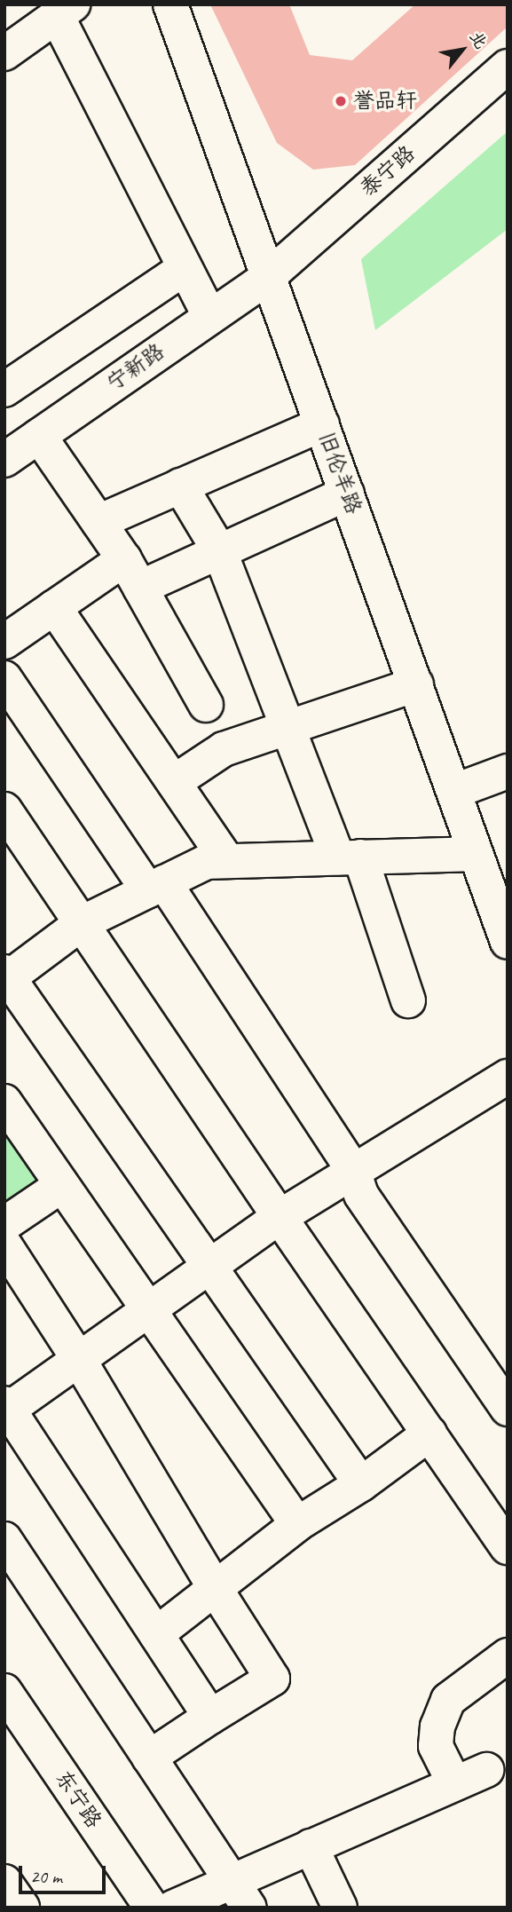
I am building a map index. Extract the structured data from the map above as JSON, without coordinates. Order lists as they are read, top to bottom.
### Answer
{
  "streets": {
    "street": [
      "泰宁路",
      "宁新路",
      "旧伦羊路",
      "东宁路"
    ]
  },
  "crossings": [
    ["泰宁路", "宁新路"],
    ["泰宁路", "旧伦羊路"],
    ["宁新路", "旧伦羊路"]
  ],
  "places": ["誉品轩"],
  "scale_bar": "20 m",
  "north": "top right"
}
